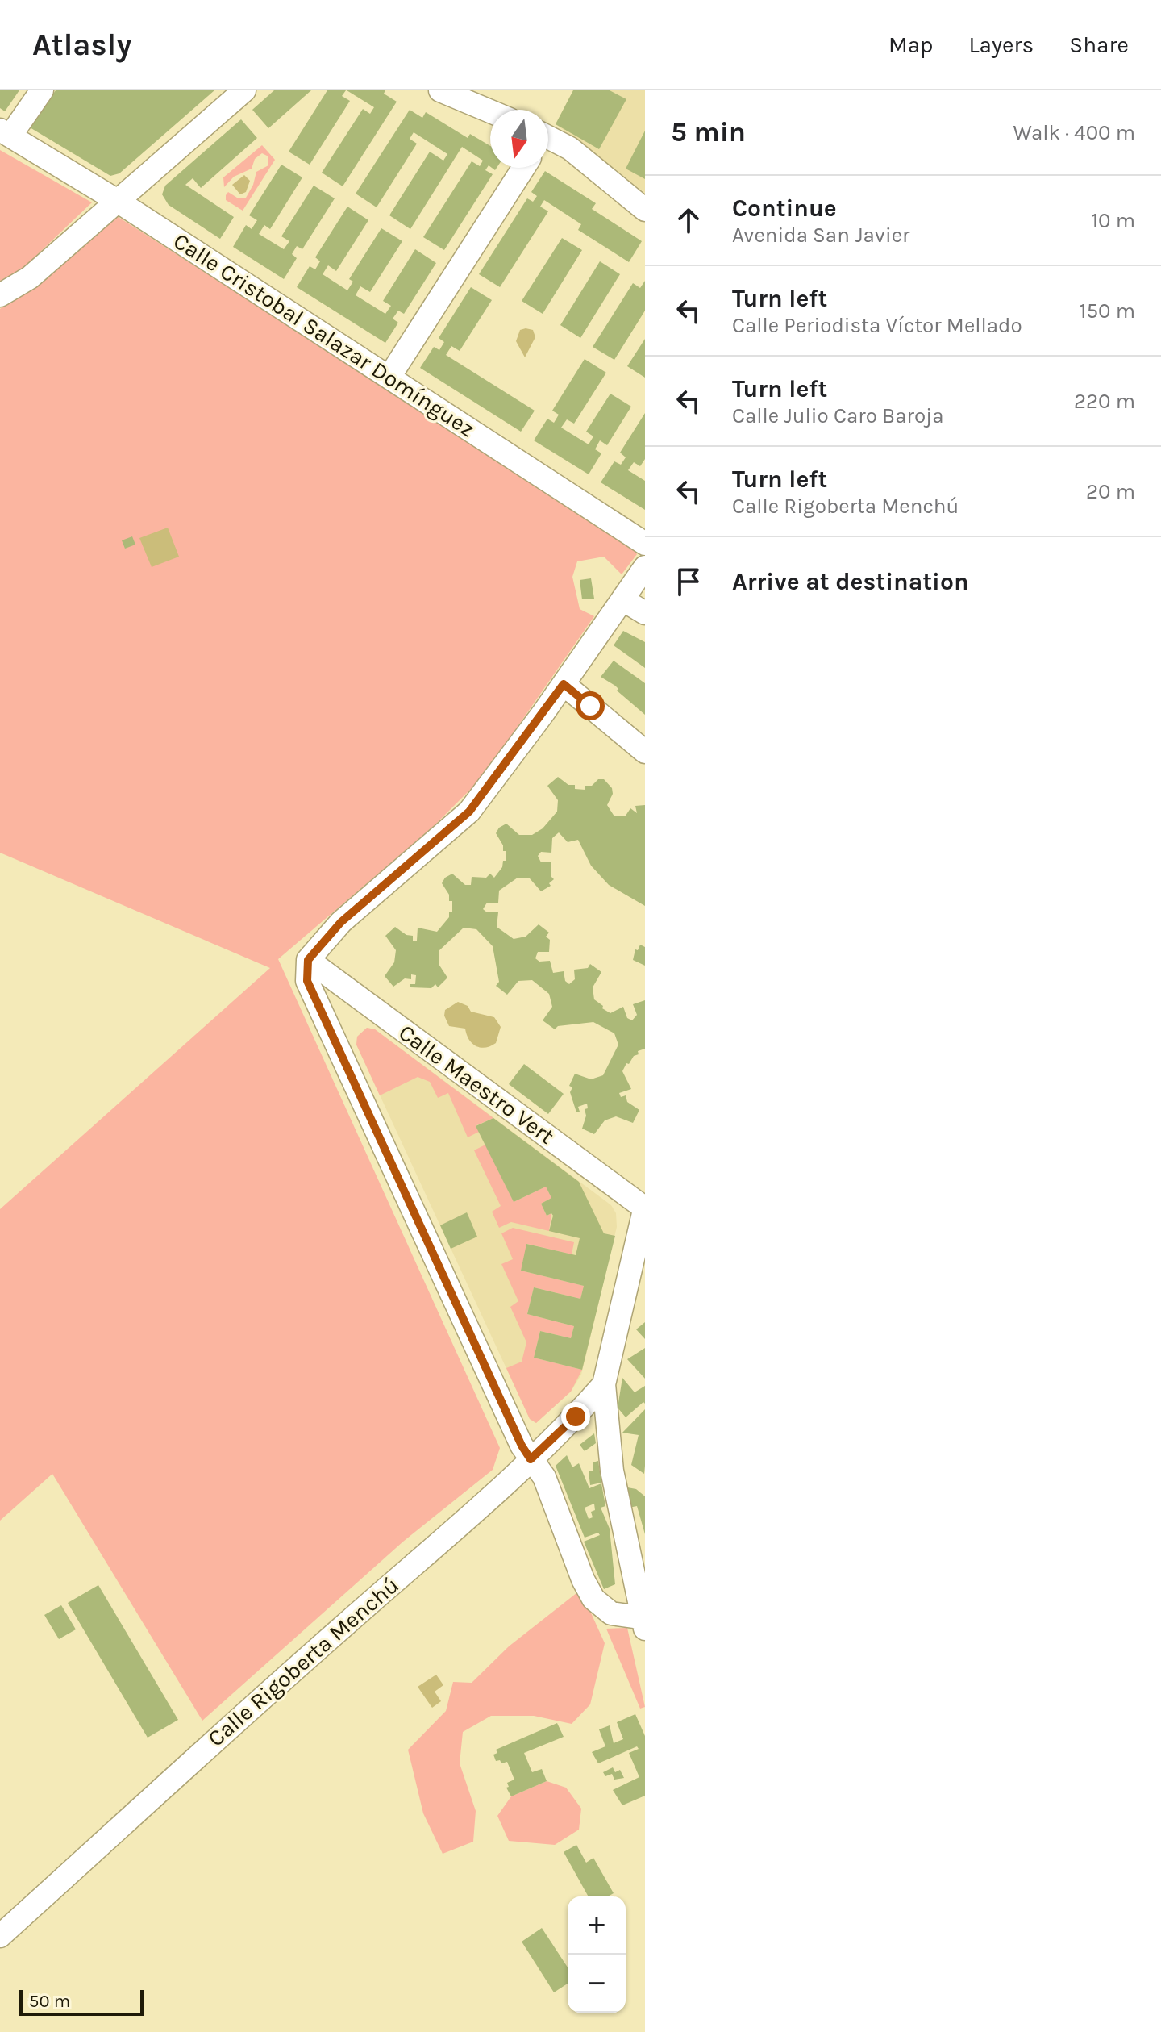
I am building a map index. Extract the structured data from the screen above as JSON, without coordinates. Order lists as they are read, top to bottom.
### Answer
{
  "streets": {
    "street": ["Calle Cristobal Salazar Domínguez", "Calle Maestro Vert", "Calle Rigoberta Menchú"]
  },
  "scale_bar": "50 m",
  "north": "bottom",
  "page": {
    "header": "Atlasly",
    "nav": ["Map", "Layers", "Share"],
    "heading": ["5 min", "Walk · 400 m"],
    "list": [
      ["Continue", "Avenida San Javier", "10 m"],
      ["Turn left", "Calle Periodista Víctor Mellado", "150 m"],
      ["Turn left", "Calle Julio Caro Baroja", "220 m"],
      ["Turn left", "Calle Rigoberta Menchú", "20 m"],
      "Arrive at destination"
    ],
    "map_buttons": ["+", "−"],
    "scale": "50 m"
  }
}
